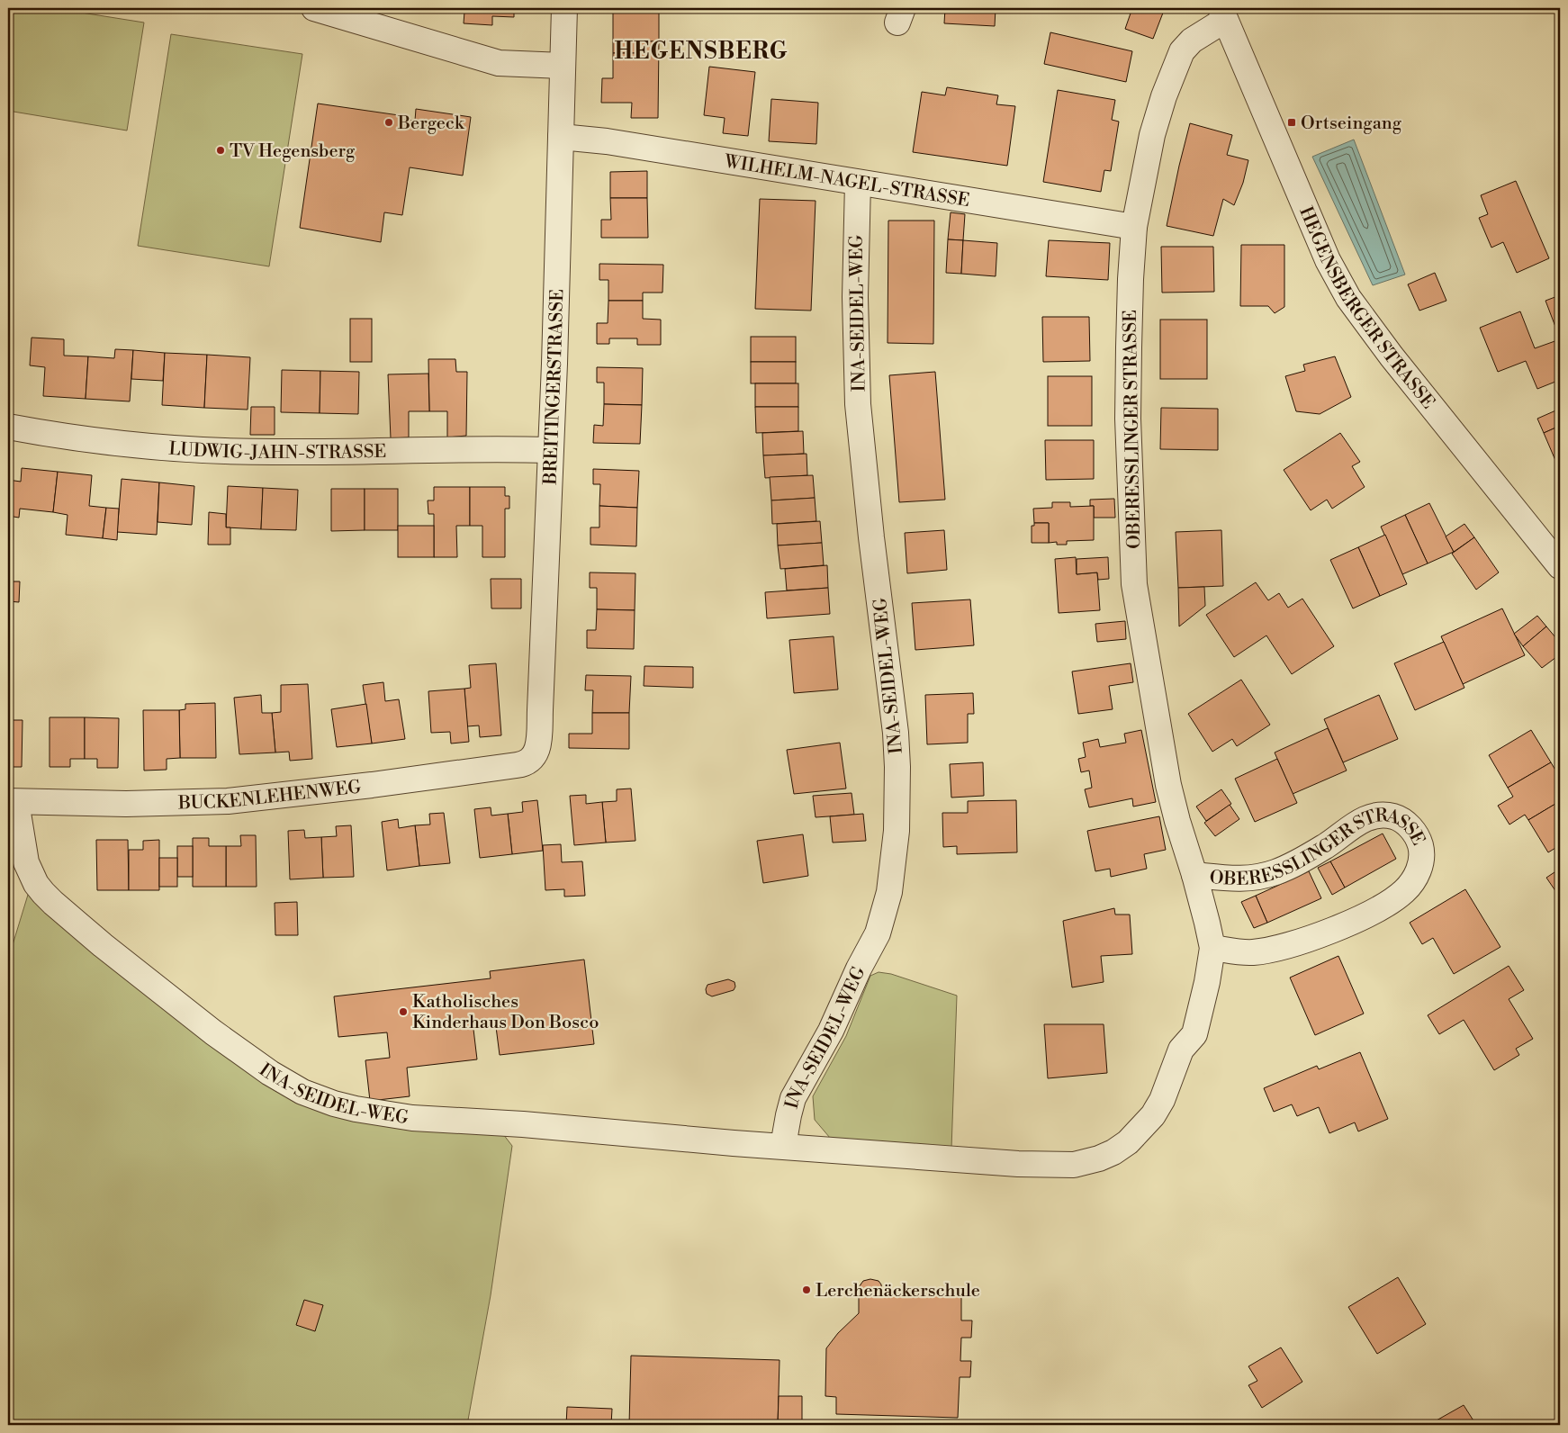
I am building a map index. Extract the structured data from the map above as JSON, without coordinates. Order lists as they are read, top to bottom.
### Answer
{
  "streets": {
    "street": [
      "WILHELM-NAGEL-STRASSE",
      "HEGENSBERGER STRASSE",
      "INA-SEIDEL-WEG",
      "BREITINGERSTRASSE",
      "OBERESSLINGER STRASSE",
      "LUDWIG-JAHN-STRASSE",
      "BUCKENLEHENWEG"
    ]
  },
  "crossings": [
    ["WILHELM-NAGEL-STRASSE", "INA-SEIDEL-WEG"],
    ["WILHELM-NAGEL-STRASSE", "BREITINGERSTRASSE"],
    ["WILHELM-NAGEL-STRASSE", "OBERESSLINGER STRASSE"],
    ["HEGENSBERGER STRASSE", "OBERESSLINGER STRASSE"],
    ["INA-SEIDEL-WEG", "OBERESSLINGER STRASSE"],
    ["INA-SEIDEL-WEG", "BUCKENLEHENWEG"],
    ["BREITINGERSTRASSE", "LUDWIG-JAHN-STRASSE"],
    ["BREITINGERSTRASSE", "BUCKENLEHENWEG"]
  ],
  "districts": ["HEGENSBERG"],
  "places": {
    "other": [
      "Bergeck",
      "TV Hegensberg",
      "Katholisches Kinderhaus Don Bosco",
      "Lerchenäckerschule"
    ],
    "transit": ["Ortseingang"]
  }
}
